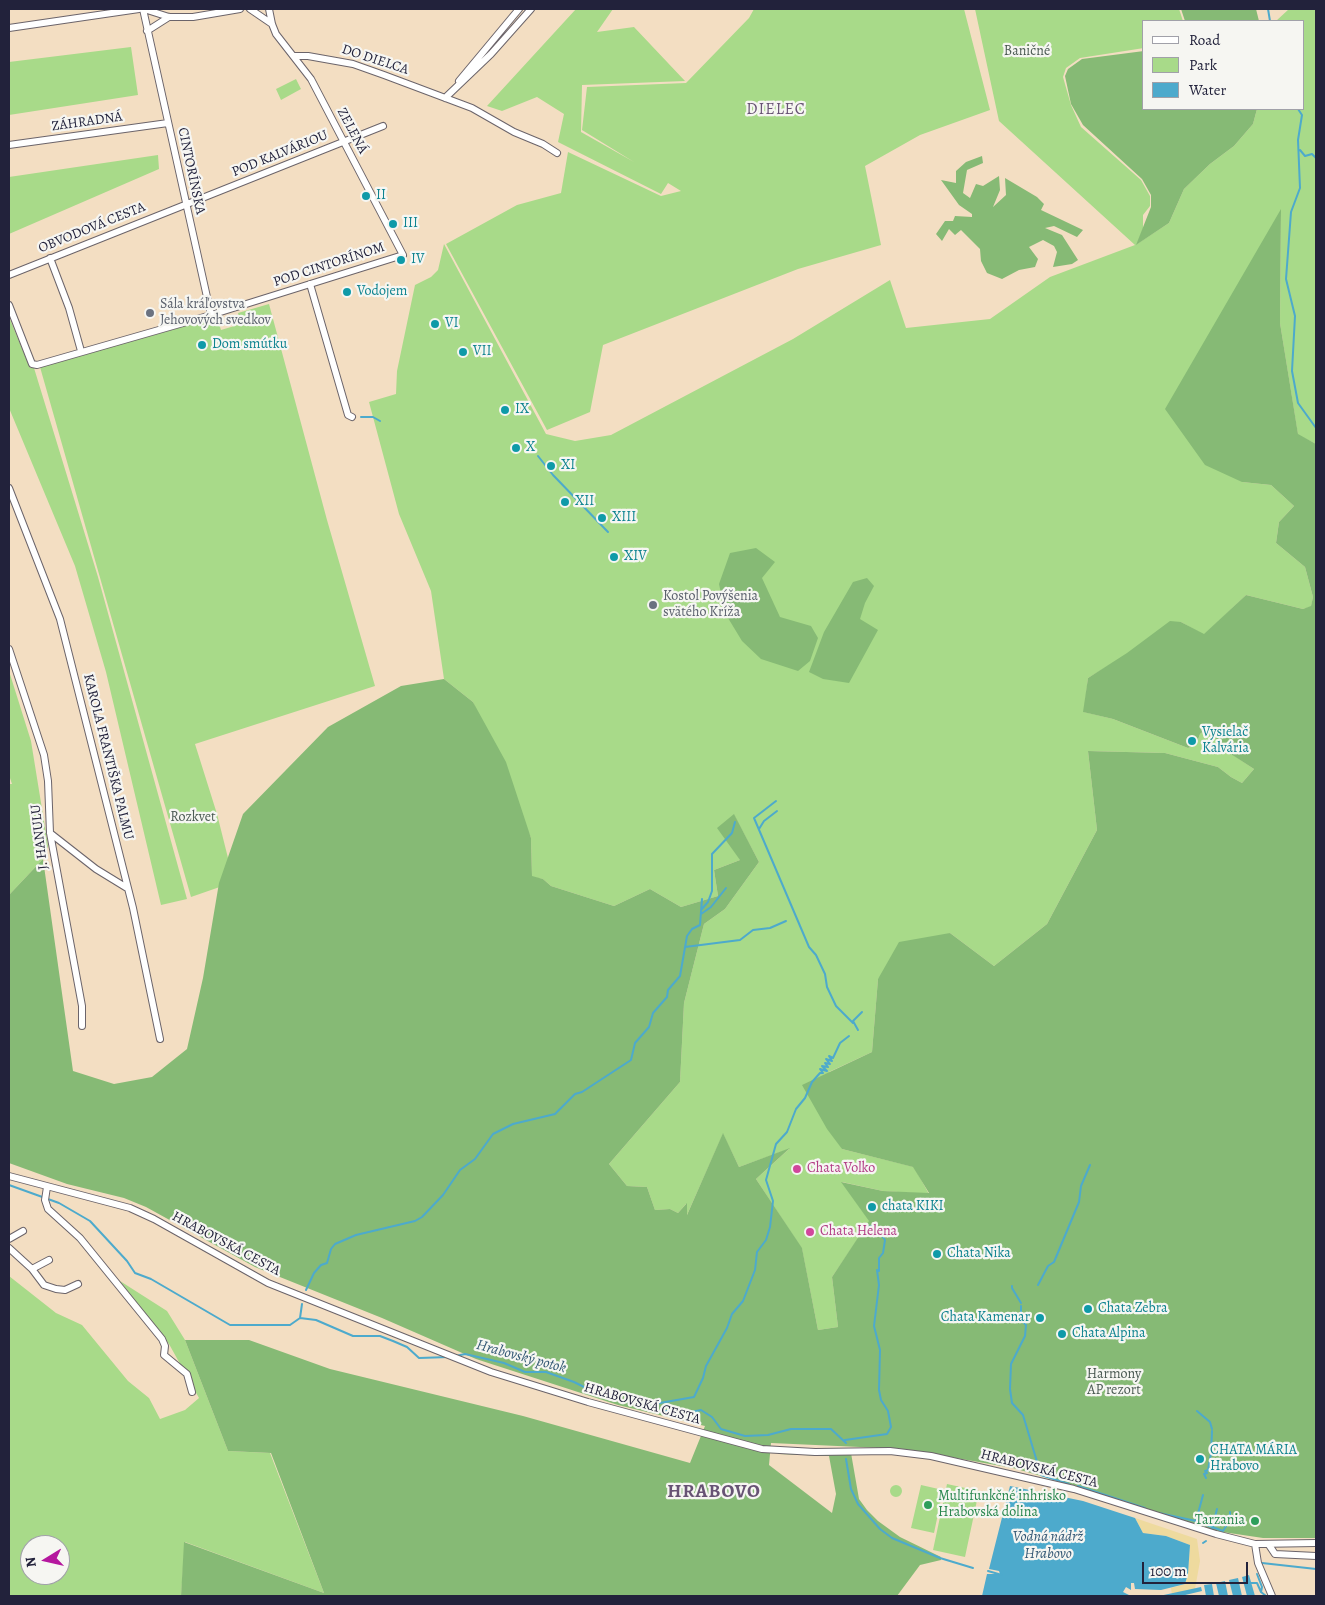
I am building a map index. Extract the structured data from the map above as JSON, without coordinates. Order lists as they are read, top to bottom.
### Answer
{
  "streets": {
    "street": [
      "DO DIELCA",
      "ZÁHRADNÁ",
      "ZELENÁ",
      "POD KALVÁRIOU",
      "CINTORÍNSKA",
      "OBVODOVÁ CESTA",
      "POD CINTORÍNOM",
      "KAROLA FRANTIŠKA PALMU",
      "J. HANULU",
      "HRABOVSKÁ CESTA"
    ]
  },
  "crossings": [
    ["DO DIELCA", "ZELENÁ"],
    ["ZÁHRADNÁ", "CINTORÍNSKA"],
    ["ZELENÁ", "POD KALVÁRIOU"],
    ["ZELENÁ", "POD CINTORÍNOM"],
    ["POD KALVÁRIOU", "CINTORÍNSKA"],
    ["POD KALVÁRIOU", "OBVODOVÁ CESTA"],
    ["CINTORÍNSKA", "OBVODOVÁ CESTA"],
    ["CINTORÍNSKA", "POD CINTORÍNOM"]
  ],
  "districts": ["DIELEC", "HRABOVO"],
  "water": ["Hrabovský potok", "Vodná nádrž Hrabovo"],
  "parks": ["Baničné", "Rozkvet", "Harmony AP rezort"],
  "places": [
    "II",
    "III",
    "IV",
    "Vodojem",
    "Sála kráľovstva Jehovových svedkov",
    "VI",
    "Dom smútku",
    "VII",
    "IX",
    "X",
    "XI",
    "XII",
    "XIII",
    "XIV",
    "Kostol Povýšenia svätého Kríža",
    "Vysielač Kalvária",
    "Chata Volko",
    "chata KIKI",
    "Chata Helena",
    "Chata Nika",
    "Chata Zebra",
    "Chata Kamenar",
    "Chata Alpina",
    "CHATA MÁRIA Hrabovo",
    "Multifunkčné inhrisko Hrabovská dolina",
    "Tarzania"
  ],
  "legend": ["Road", "Park", "Water"],
  "scale_bar": "100 m",
  "north": "left"
}
